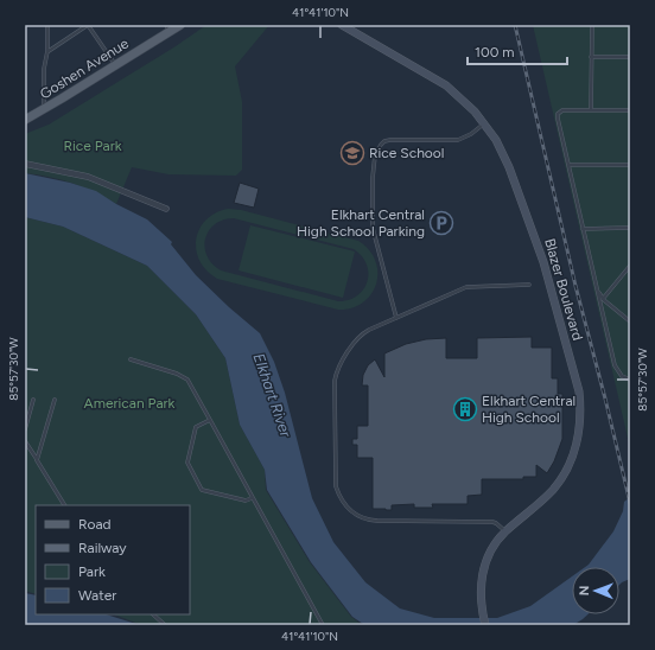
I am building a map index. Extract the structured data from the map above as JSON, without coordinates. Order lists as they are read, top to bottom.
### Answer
{
  "streets": {
    "main road": ["Goshen Avenue", "Blazer Boulevard"]
  },
  "water": ["Elkhart River"],
  "parks": ["Rice Park", "American Park"],
  "places": {
    "school or university": ["Rice School"],
    "parking": ["Elkhart Central High School Parking"],
    "building": ["Elkhart Central High School"]
  },
  "legend": [
    "Road",
    "Railway",
    "Park",
    "Water"
  ],
  "scale_bar": "100 m",
  "north": "left",
  "coordinates": ["41°41'10\"N", "85°57'30\"W"]
}
